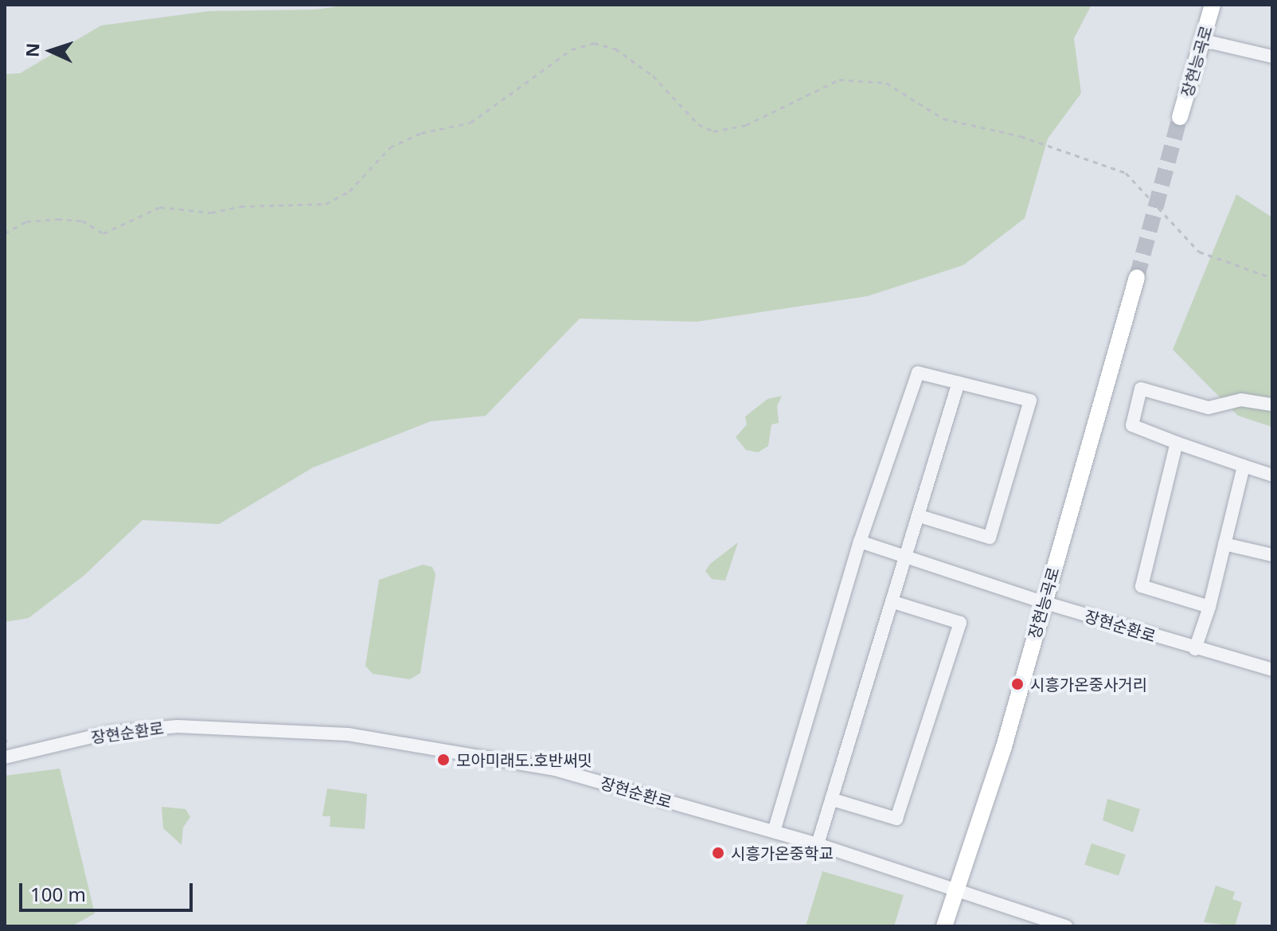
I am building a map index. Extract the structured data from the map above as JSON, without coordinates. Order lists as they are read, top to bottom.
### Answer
{
  "streets": {
    "main road": ["장현능곡로"],
    "street": ["장현순환로"]
  },
  "crossings": [
    ["장현능곡로", "장현순환로"]
  ],
  "places": ["시흥가온중사거리", "모아미래도.호반써밋", "시흥가온중학교"],
  "scale_bar": "100 m",
  "north": "left"
}
